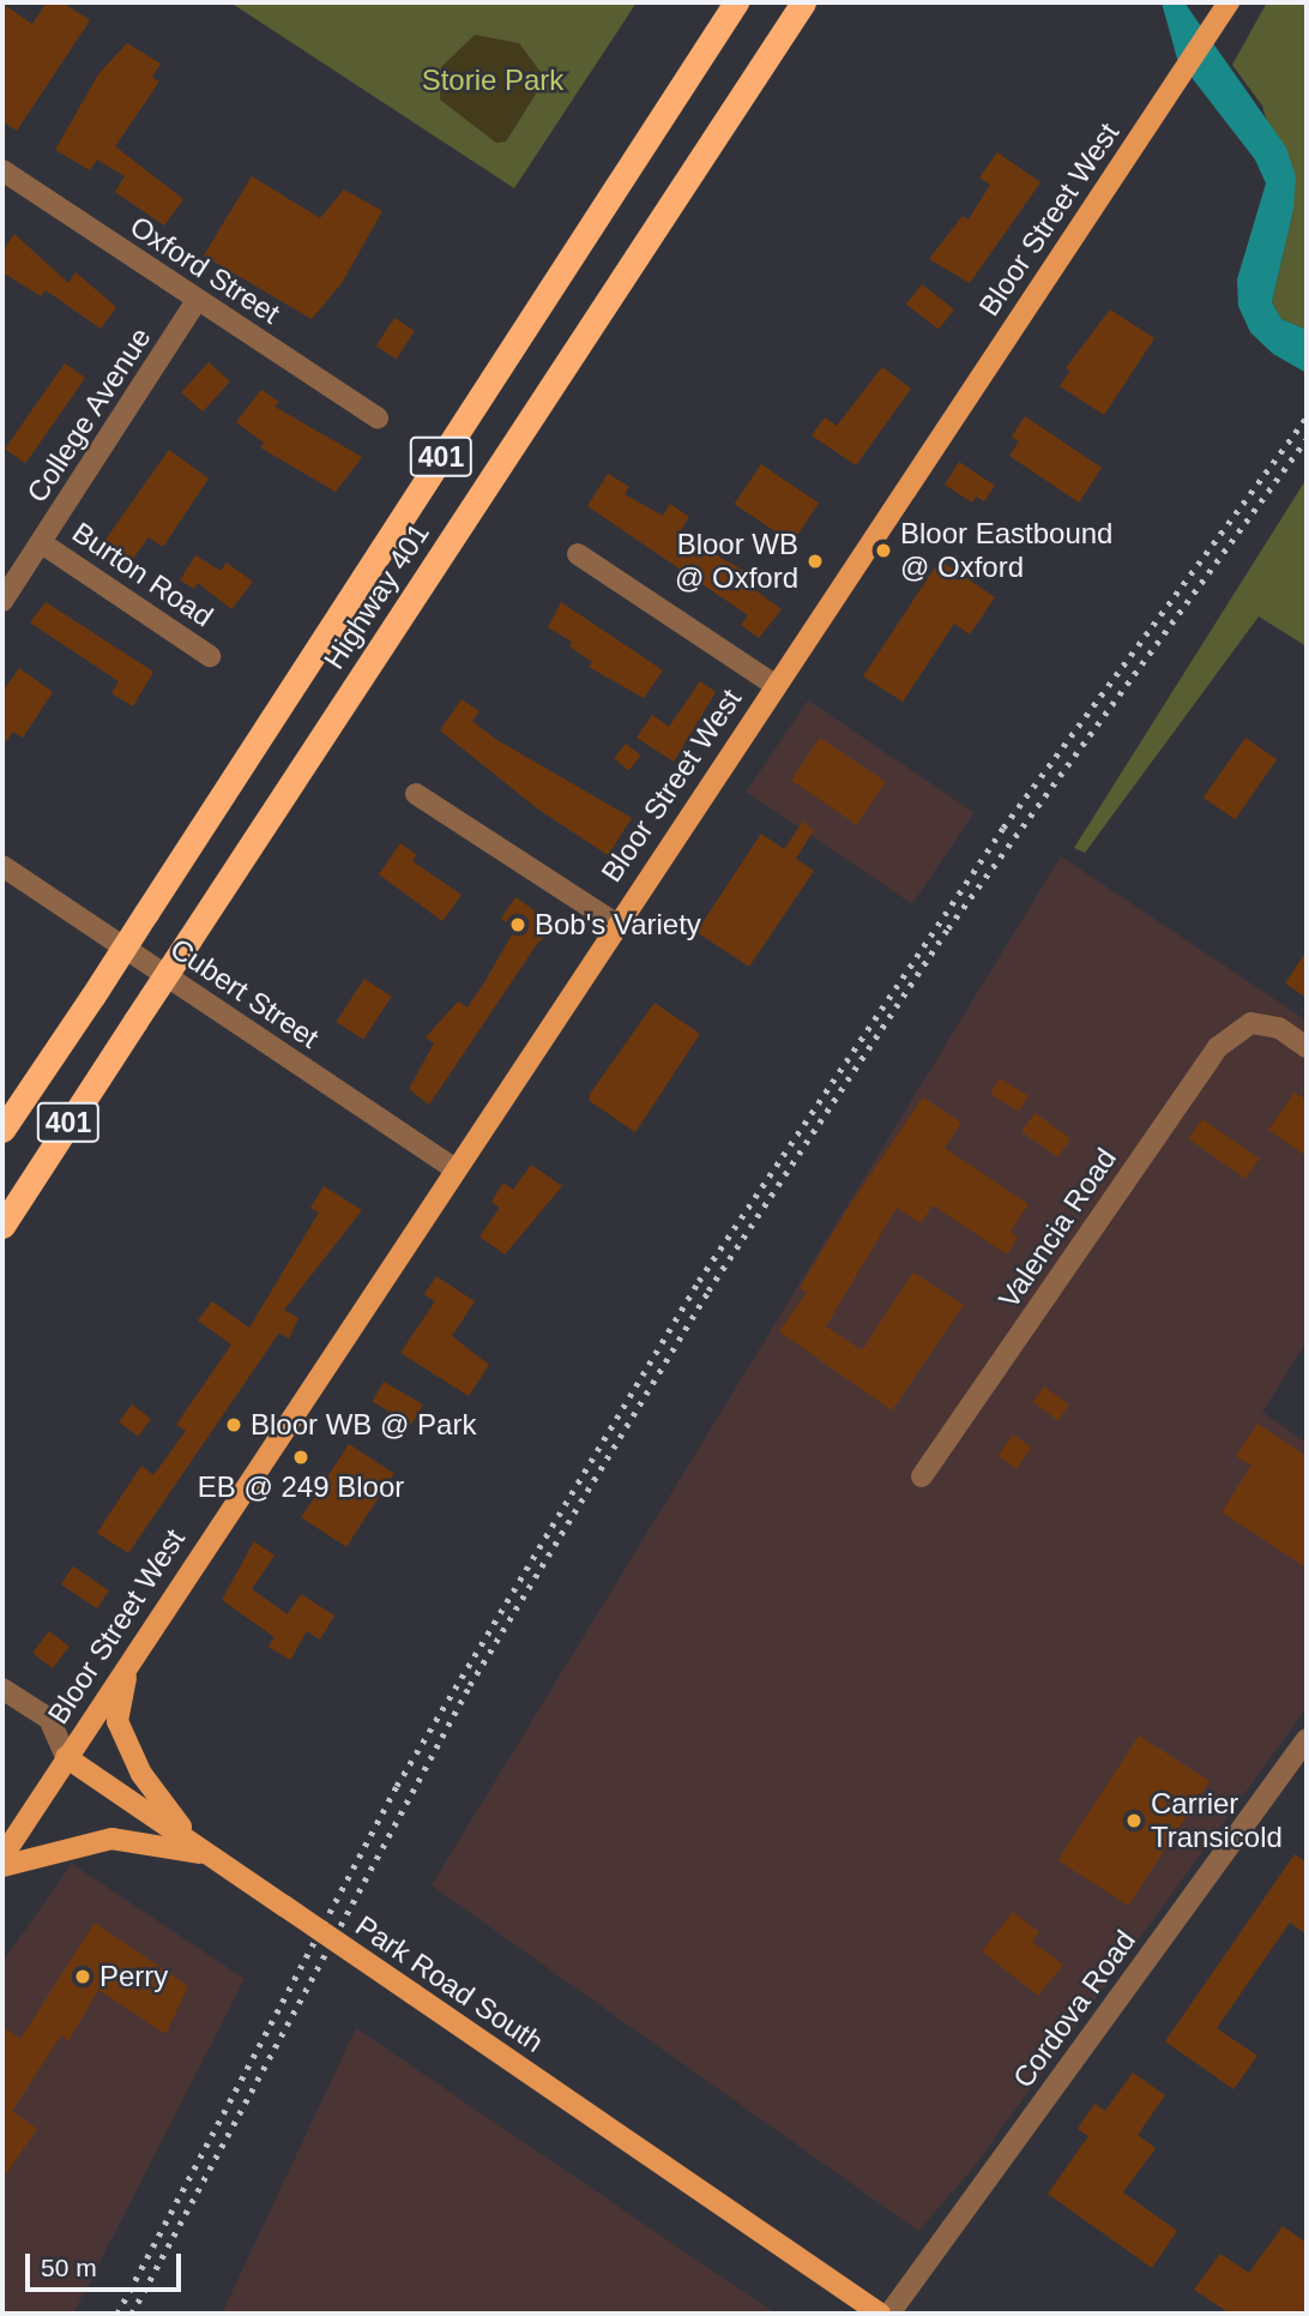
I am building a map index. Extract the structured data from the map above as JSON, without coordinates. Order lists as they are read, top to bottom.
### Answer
{
  "streets": {
    "highway": ["401", "Highway 401"],
    "main road": ["Bloor Street West", "Park Road South"],
    "street": [
      "Oxford Street",
      "College Avenue",
      "Burton Road",
      "Cubert Street",
      "Valencia Road",
      "Cordova Road"
    ]
  },
  "crossings": [
    ["Bloor Street West", "Cubert Street"],
    ["Bloor Street West", "Park Road South"],
    ["Oxford Street", "College Avenue"],
    ["College Avenue", "Burton Road"]
  ],
  "parks": ["Storie Park"],
  "places": [
    "Bloor Eastbound @ Oxford",
    "Bloor WB @ Oxford",
    "Bob's Variety",
    "Bloor WB @ Park",
    "EB @ 249 Bloor",
    "Carrier Transicold",
    "Perry"
  ],
  "scale_bar": "50 m"
}
